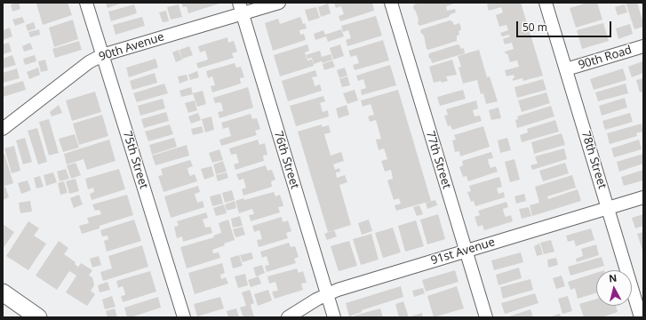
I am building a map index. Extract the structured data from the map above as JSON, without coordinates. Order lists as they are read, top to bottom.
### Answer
{
  "streets": {
    "street": [
      "90th Avenue",
      "90th Road",
      "75th Street",
      "76th Street",
      "77th Street",
      "78th Street",
      "91st Avenue"
    ]
  },
  "crossings": [
    ["90th Avenue", "75th Street"],
    ["90th Avenue", "76th Street"],
    ["90th Road", "78th Street"],
    ["76th Street", "91st Avenue"],
    ["77th Street", "91st Avenue"],
    ["78th Street", "91st Avenue"]
  ],
  "scale_bar": "50 m",
  "north": "top"
}
